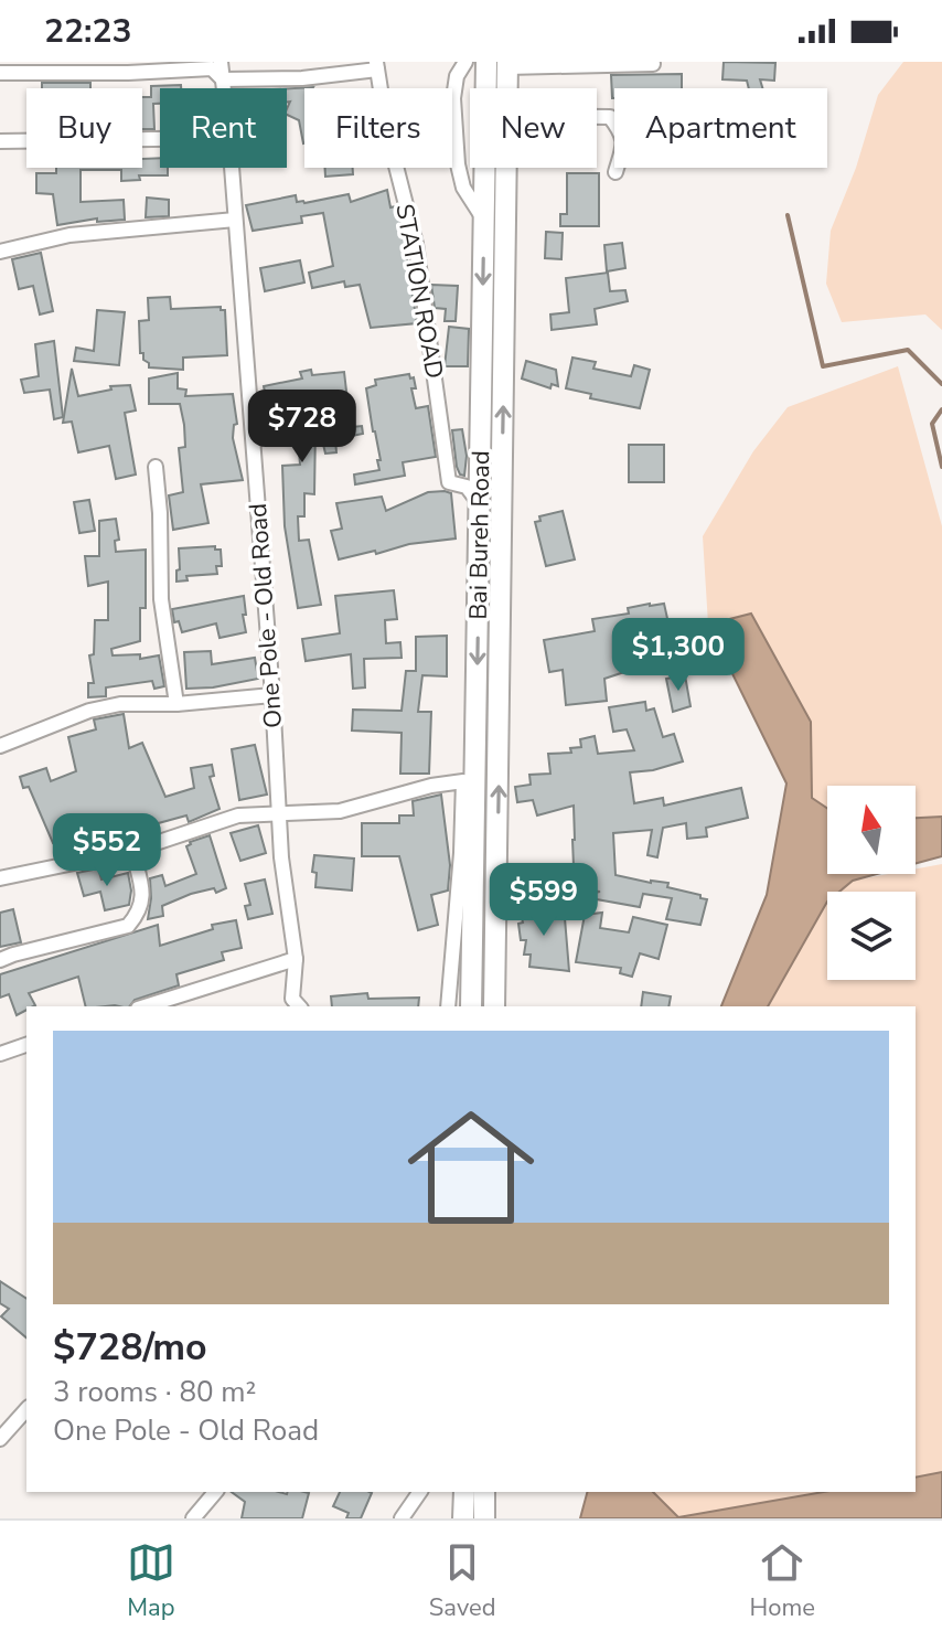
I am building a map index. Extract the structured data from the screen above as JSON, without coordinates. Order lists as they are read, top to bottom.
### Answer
{
  "streets": {
    "highway": ["Bai Bureh Road"],
    "street": ["STATION ROAD", "One Pole - Old Road"]
  },
  "crossings": [
    ["STATION ROAD", "Bai Bureh Road"]
  ],
  "north": "top",
  "page": {
    "status": "22:23",
    "chip": [
      "Buy",
      "Rent",
      "Filters",
      "New",
      "Apartment"
    ],
    "price": [
      "$728",
      "$1,300",
      "$552",
      "$599"
    ],
    "list": [
      {
        "name": "$728/mo",
        "note": "3 rooms · 80 m² · One Pole - Old Road"
      }
    ],
    "tabs": ["Map", "Saved", "Home"]
  }
}
